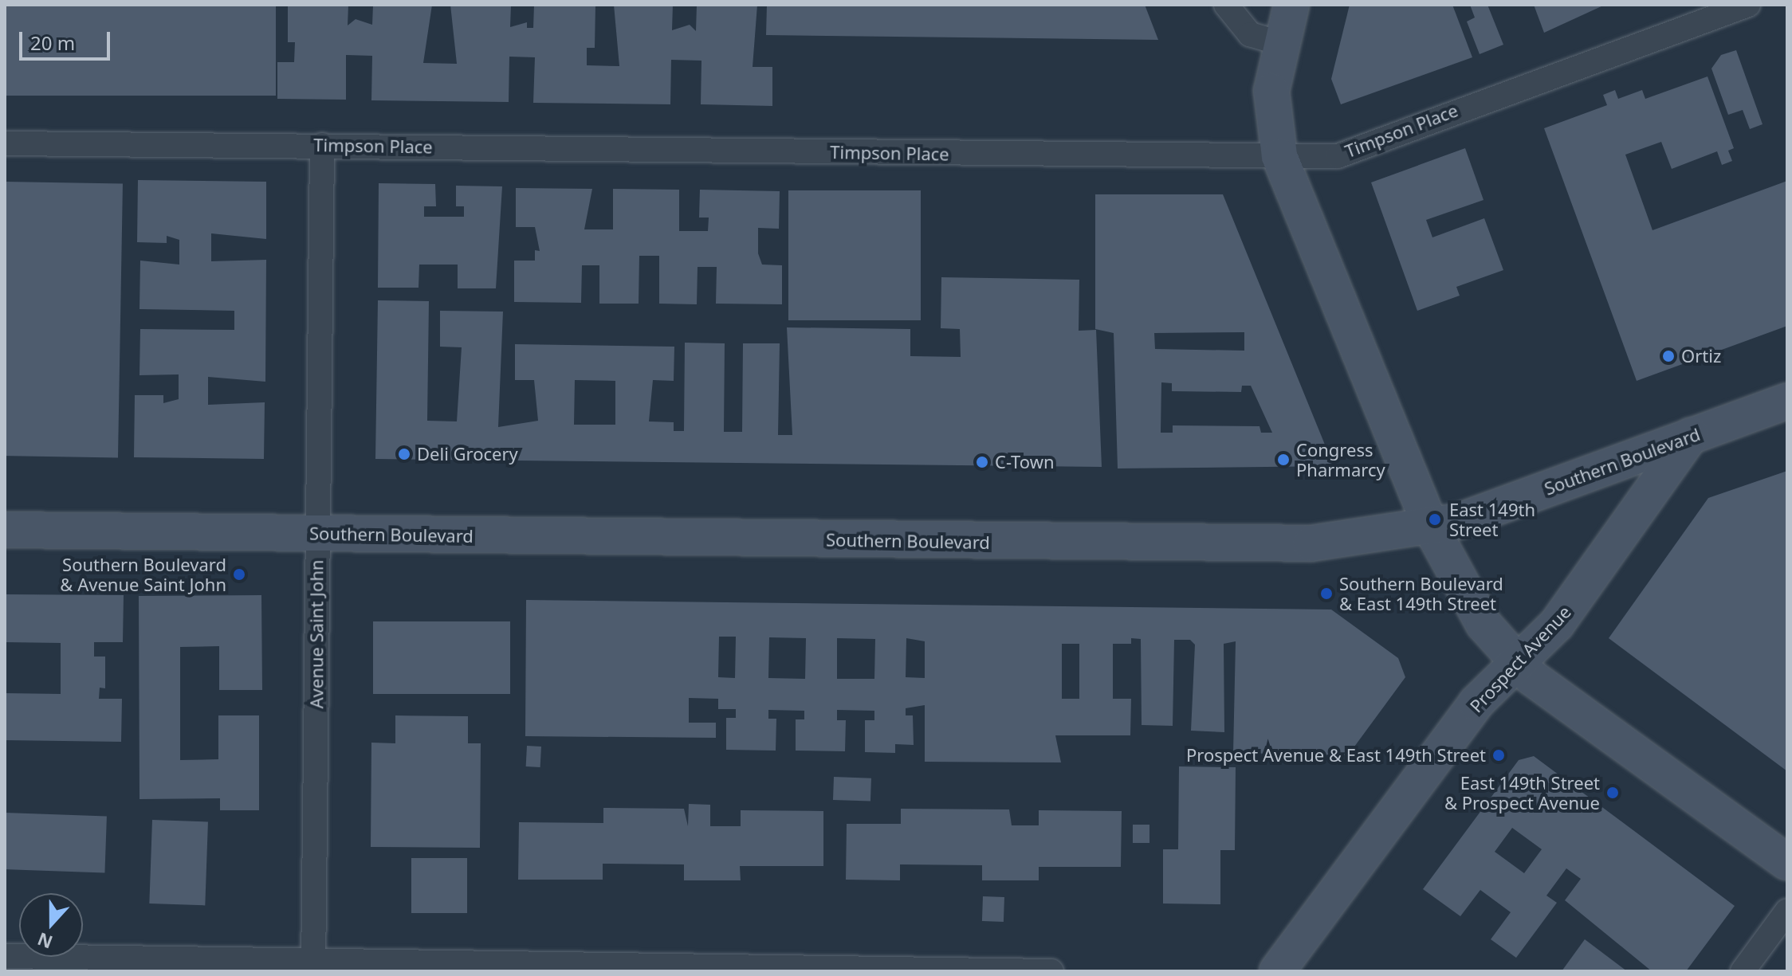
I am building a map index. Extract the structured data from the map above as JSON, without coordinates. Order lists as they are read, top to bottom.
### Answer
{
  "streets": {
    "main road": ["Southern Boulevard", "Prospect Avenue"],
    "street": ["Timpson Place", "Avenue Saint John"]
  },
  "crossings": [
    ["Timpson Place", "Avenue Saint John"],
    ["Southern Boulevard", "Avenue Saint John"],
    ["Southern Boulevard", "Prospect Avenue"]
  ],
  "places": [
    "Ortiz",
    "Deli Grocery",
    "Congress Pharmarcy",
    "C-Town",
    "East 149th Street",
    "Southern Boulevard & Avenue Saint John",
    "Southern Boulevard & East 149th Street",
    "Prospect Avenue & East 149th Street",
    "East 149th Street & Prospect Avenue"
  ],
  "scale_bar": "20 m",
  "north": "bottom"
}
